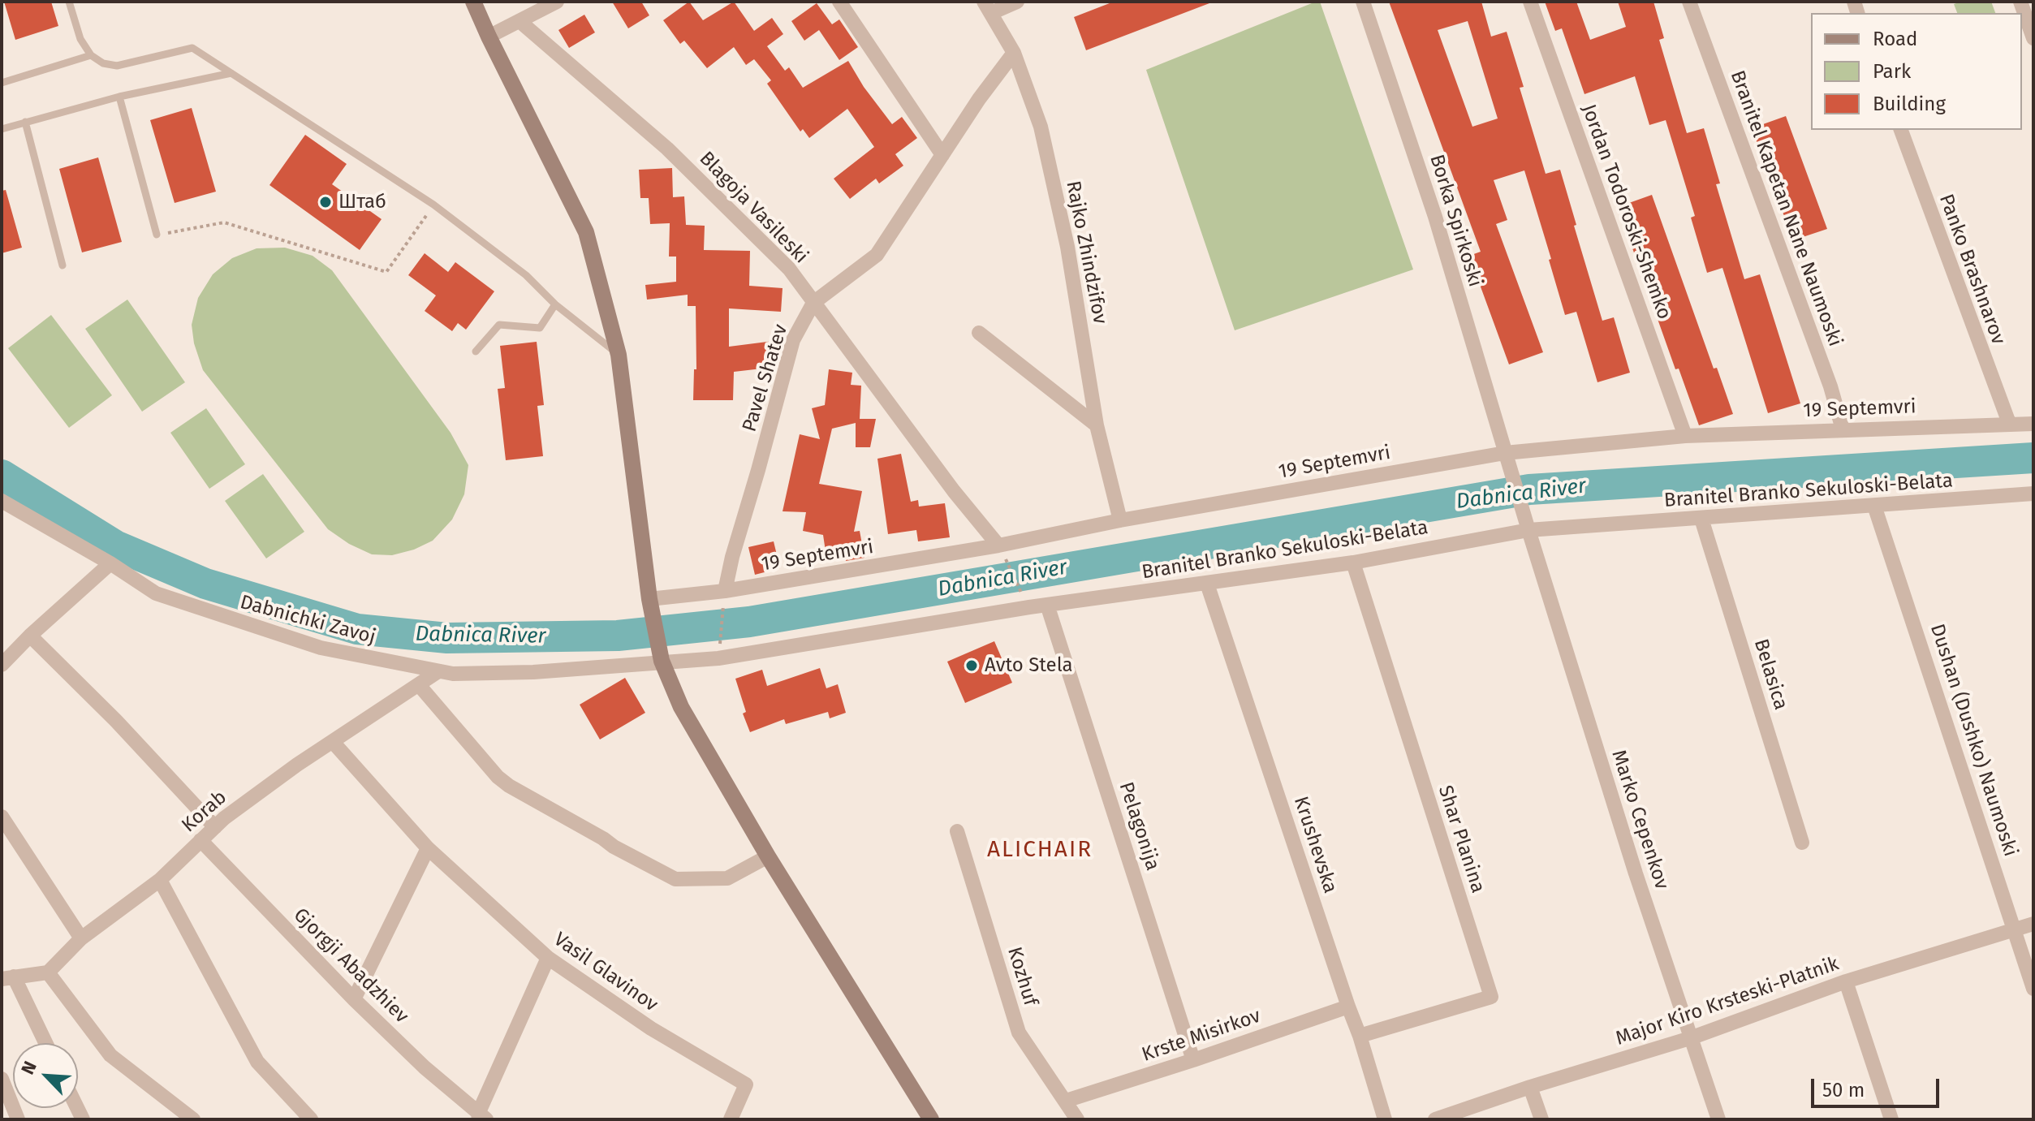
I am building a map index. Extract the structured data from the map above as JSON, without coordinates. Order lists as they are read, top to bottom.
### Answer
{
  "streets": {
    "street": [
      "Blagoja Vasileski",
      "Branitel Kapetan Nane Naumoski",
      "Jordan Todoroski-Shemko",
      "Borka Spirkoski",
      "Rajko Zhindzifov",
      "Panko Brashnarov",
      "Pavel Shatev",
      "19 Septemvri",
      "Branitel Branko Sekuloski-Belata",
      "Dabnichki Zavoj",
      "Belasica",
      "Dushan (Dushko) Naumoski",
      "Korab",
      "Marko Cepenkov",
      "Pelagonija",
      "Shar Planina",
      "Krushevska",
      "Gjorgji Abadzhiev",
      "Vasil Glavinov",
      "Kozhuf",
      "Major Kiro Krsteski-Platnik",
      "Krste Misirkov"
    ]
  },
  "crossings": [
    ["Blagoja Vasileski", "Pavel Shatev"],
    ["Blagoja Vasileski", "19 Septemvri"],
    ["Branitel Kapetan Nane Naumoski", "19 Septemvri"],
    ["Jordan Todoroski-Shemko", "19 Septemvri"],
    ["Borka Spirkoski", "19 Septemvri"],
    ["Borka Spirkoski", "Branitel Branko Sekuloski-Belata"],
    ["Borka Spirkoski", "Marko Cepenkov"],
    ["Rajko Zhindzifov", "Pavel Shatev"],
    ["Rajko Zhindzifov", "19 Septemvri"],
    ["Panko Brashnarov", "19 Septemvri"],
    ["Pavel Shatev", "19 Septemvri"],
    ["Branitel Branko Sekuloski-Belata", "Dabnichki Zavoj"],
    ["Branitel Branko Sekuloski-Belata", "Belasica"],
    ["Branitel Branko Sekuloski-Belata", "Dushan (Dushko) Naumoski"],
    ["Branitel Branko Sekuloski-Belata", "Marko Cepenkov"],
    ["Branitel Branko Sekuloski-Belata", "Pelagonija"],
    ["Branitel Branko Sekuloski-Belata", "Shar Planina"],
    ["Branitel Branko Sekuloski-Belata", "Krushevska"],
    ["Dabnichki Zavoj", "Korab"],
    ["Dushan (Dushko) Naumoski", "Major Kiro Krsteski-Platnik"],
    ["Korab", "Gjorgji Abadzhiev"],
    ["Korab", "Vasil Glavinov"],
    ["Marko Cepenkov", "Major Kiro Krsteski-Platnik"],
    ["Pelagonija", "Krste Misirkov"],
    ["Shar Planina", "Krushevska"],
    ["Krushevska", "Krste Misirkov"],
    ["Gjorgji Abadzhiev", "Vasil Glavinov"],
    ["Kozhuf", "Krste Misirkov"]
  ],
  "districts": ["ALICHAIR"],
  "water": ["Dabnica River"],
  "places": ["Штаб", "Avto Stela"],
  "legend": ["Road", "Park", "Building"],
  "scale_bar": "50 m",
  "north": "top left"
}
